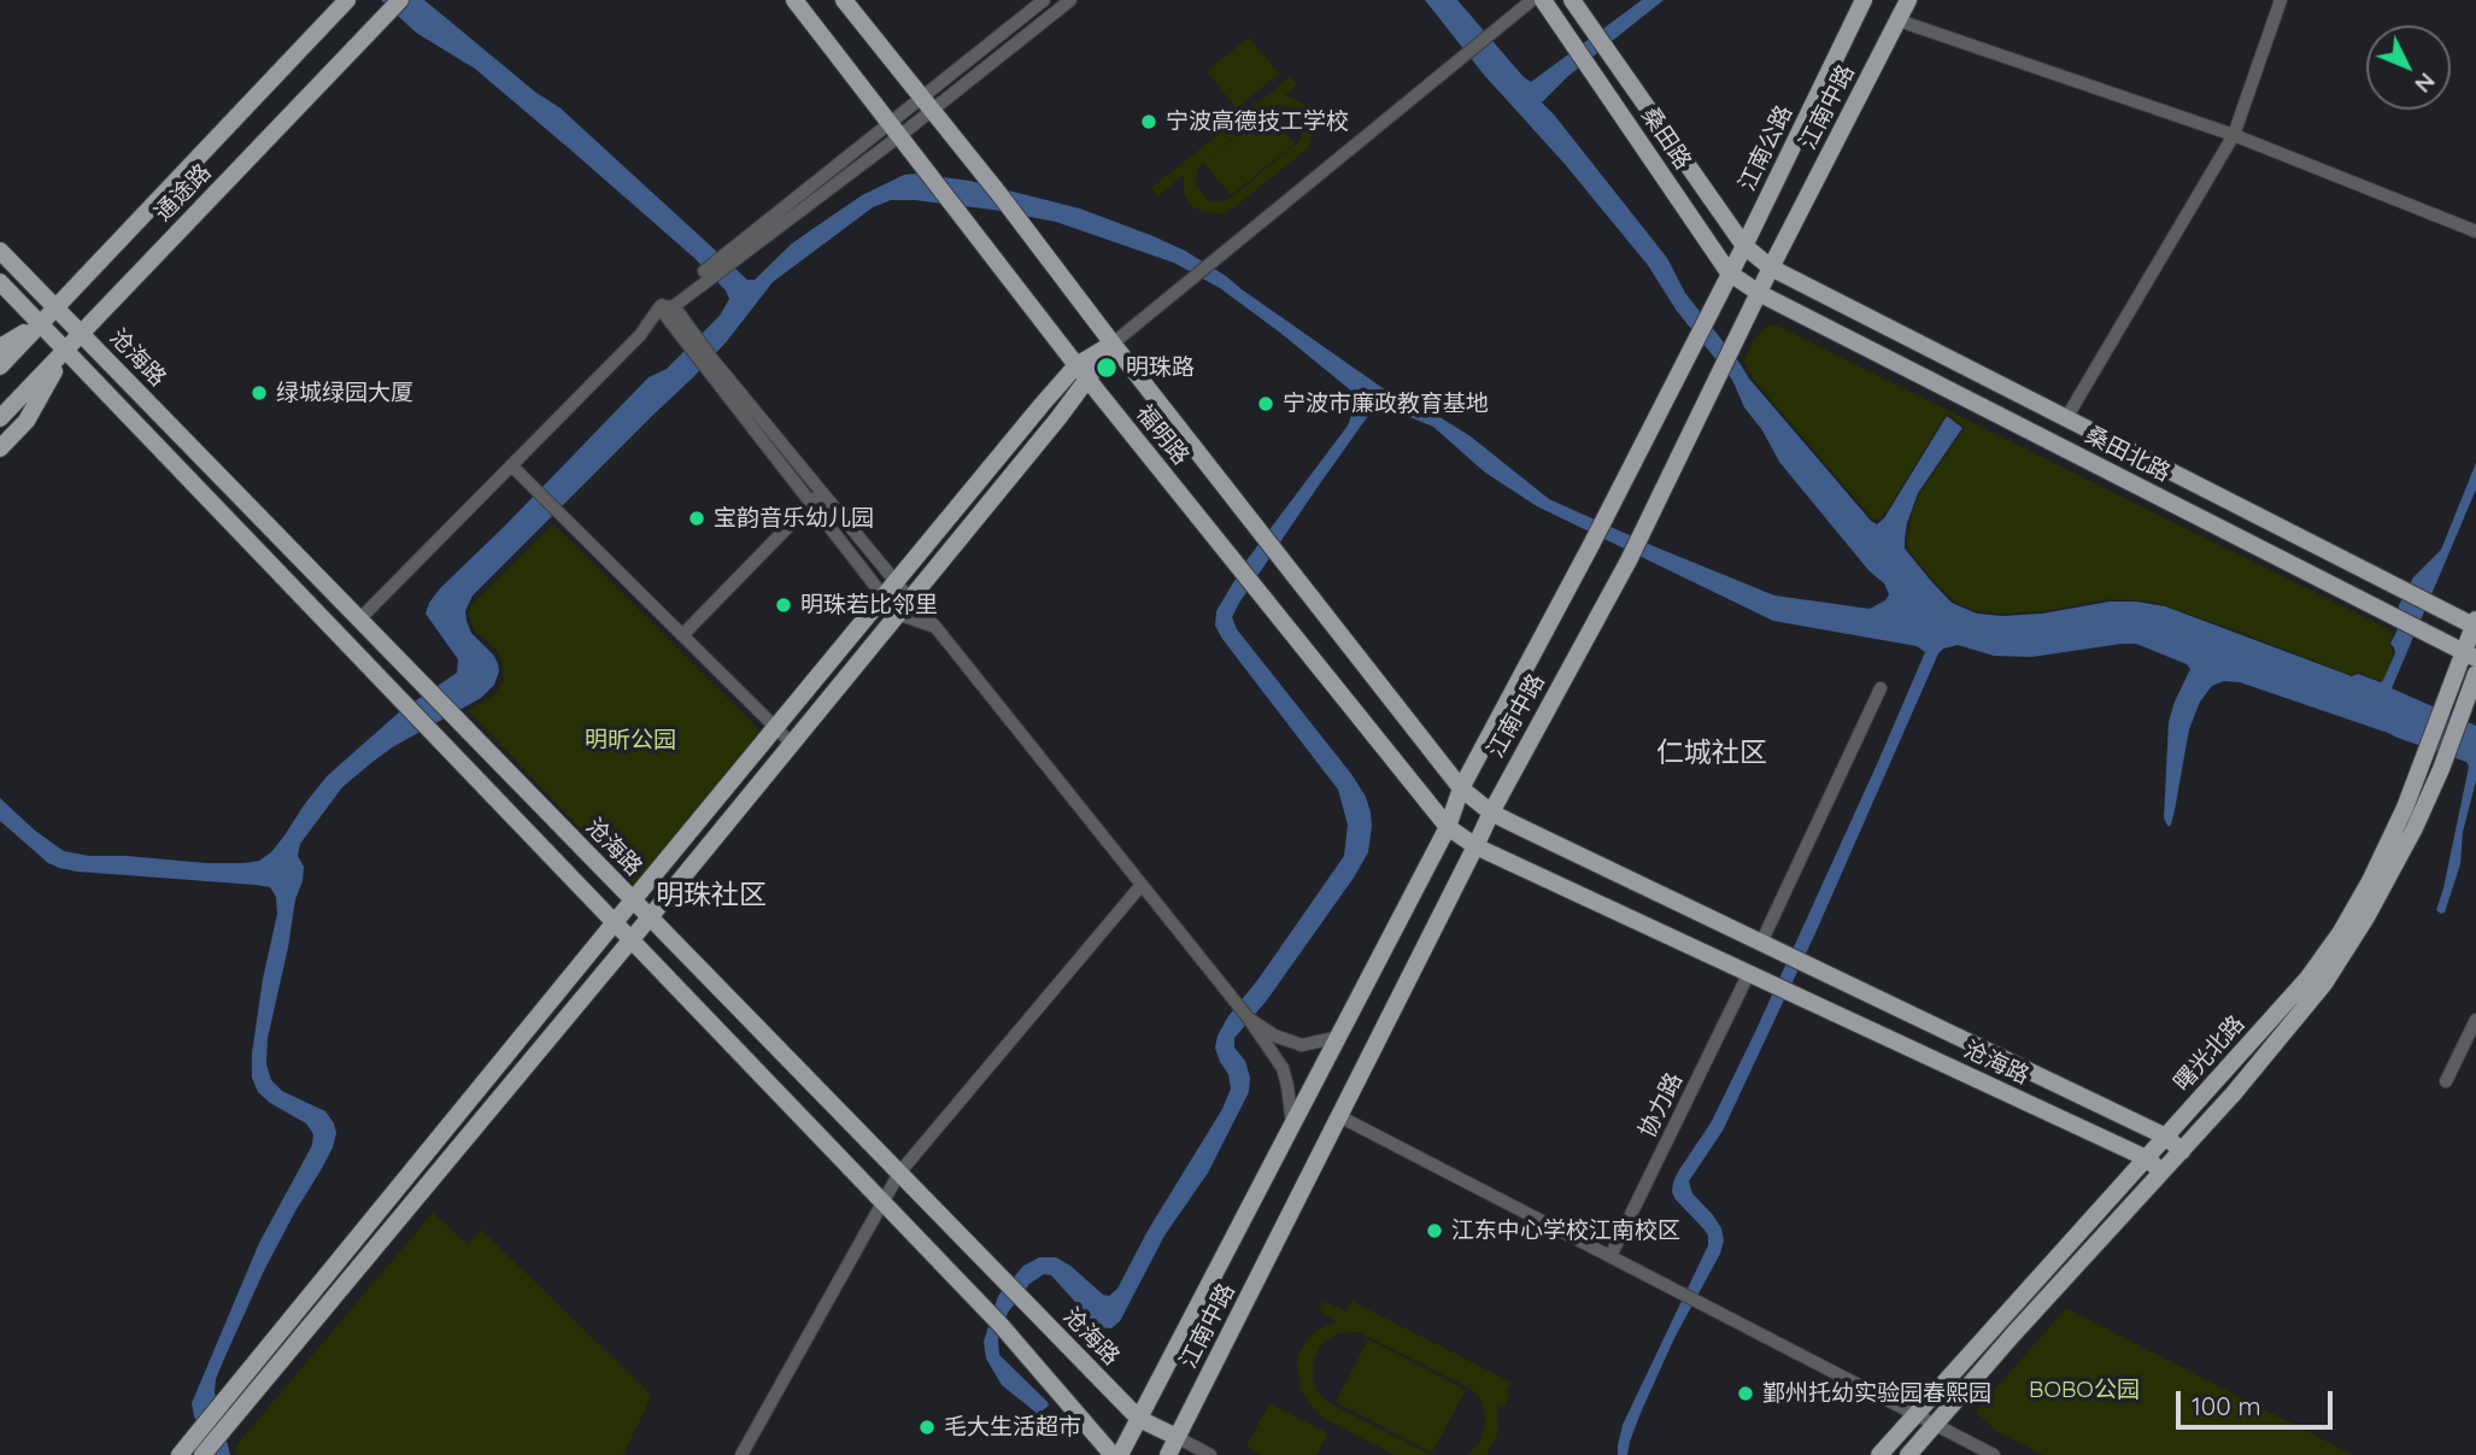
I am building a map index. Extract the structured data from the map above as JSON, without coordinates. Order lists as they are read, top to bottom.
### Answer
{
  "streets": {
    "main road": [
      "江南中路",
      "桑田路",
      "江南公路",
      "通途路",
      "沧海路",
      "福明路",
      "桑田北路",
      "曙光北路"
    ],
    "street": ["协力路"]
  },
  "crossings": [
    ["江南中路", "桑田路"],
    ["江南中路", "江南公路"],
    ["江南中路", "沧海路"],
    ["江南中路", "福明路"],
    ["江南中路", "桑田北路"],
    ["桑田路", "江南公路"],
    ["桑田路", "桑田北路"],
    ["通途路", "沧海路"],
    ["沧海路", "福明路"],
    ["沧海路", "曙光北路"],
    ["沧海路", "协力路"],
    ["福明路", "曙光北路"],
    ["福明路", "协力路"],
    ["桑田北路", "曙光北路"]
  ],
  "districts": ["仁城社区", "明珠社区"],
  "parks": ["明昕公园", "BOBO公园"],
  "places": [
    "宁波高德技工学校",
    "明珠路",
    "绿城绿园大厦",
    "宁波市廉政教育基地",
    "宝韵音乐幼儿园",
    "明珠若比邻里",
    "江东中心学校江南校区",
    "鄞州托幼实验园春熙园",
    "毛大生活超市"
  ],
  "scale_bar": "100 m",
  "north": "bottom right"
}
